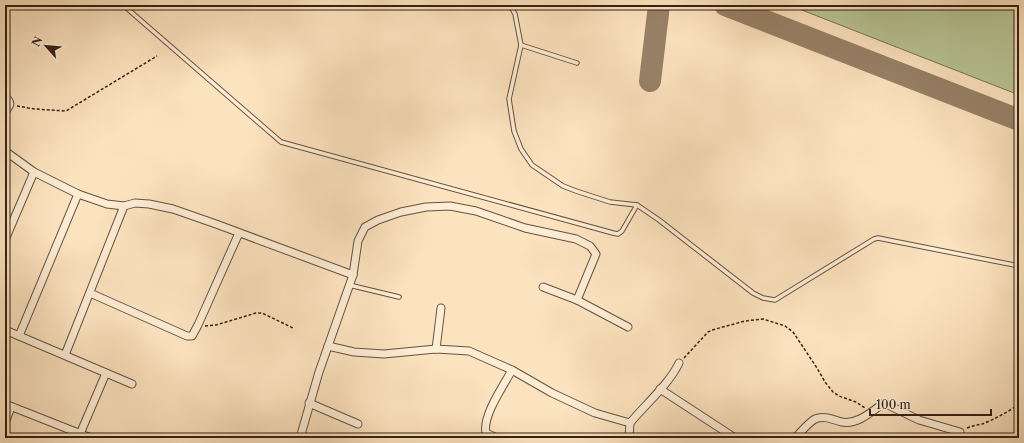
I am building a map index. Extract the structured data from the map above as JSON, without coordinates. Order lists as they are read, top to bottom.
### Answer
{
  "scale_bar": "100 m",
  "north": "top left"
}
